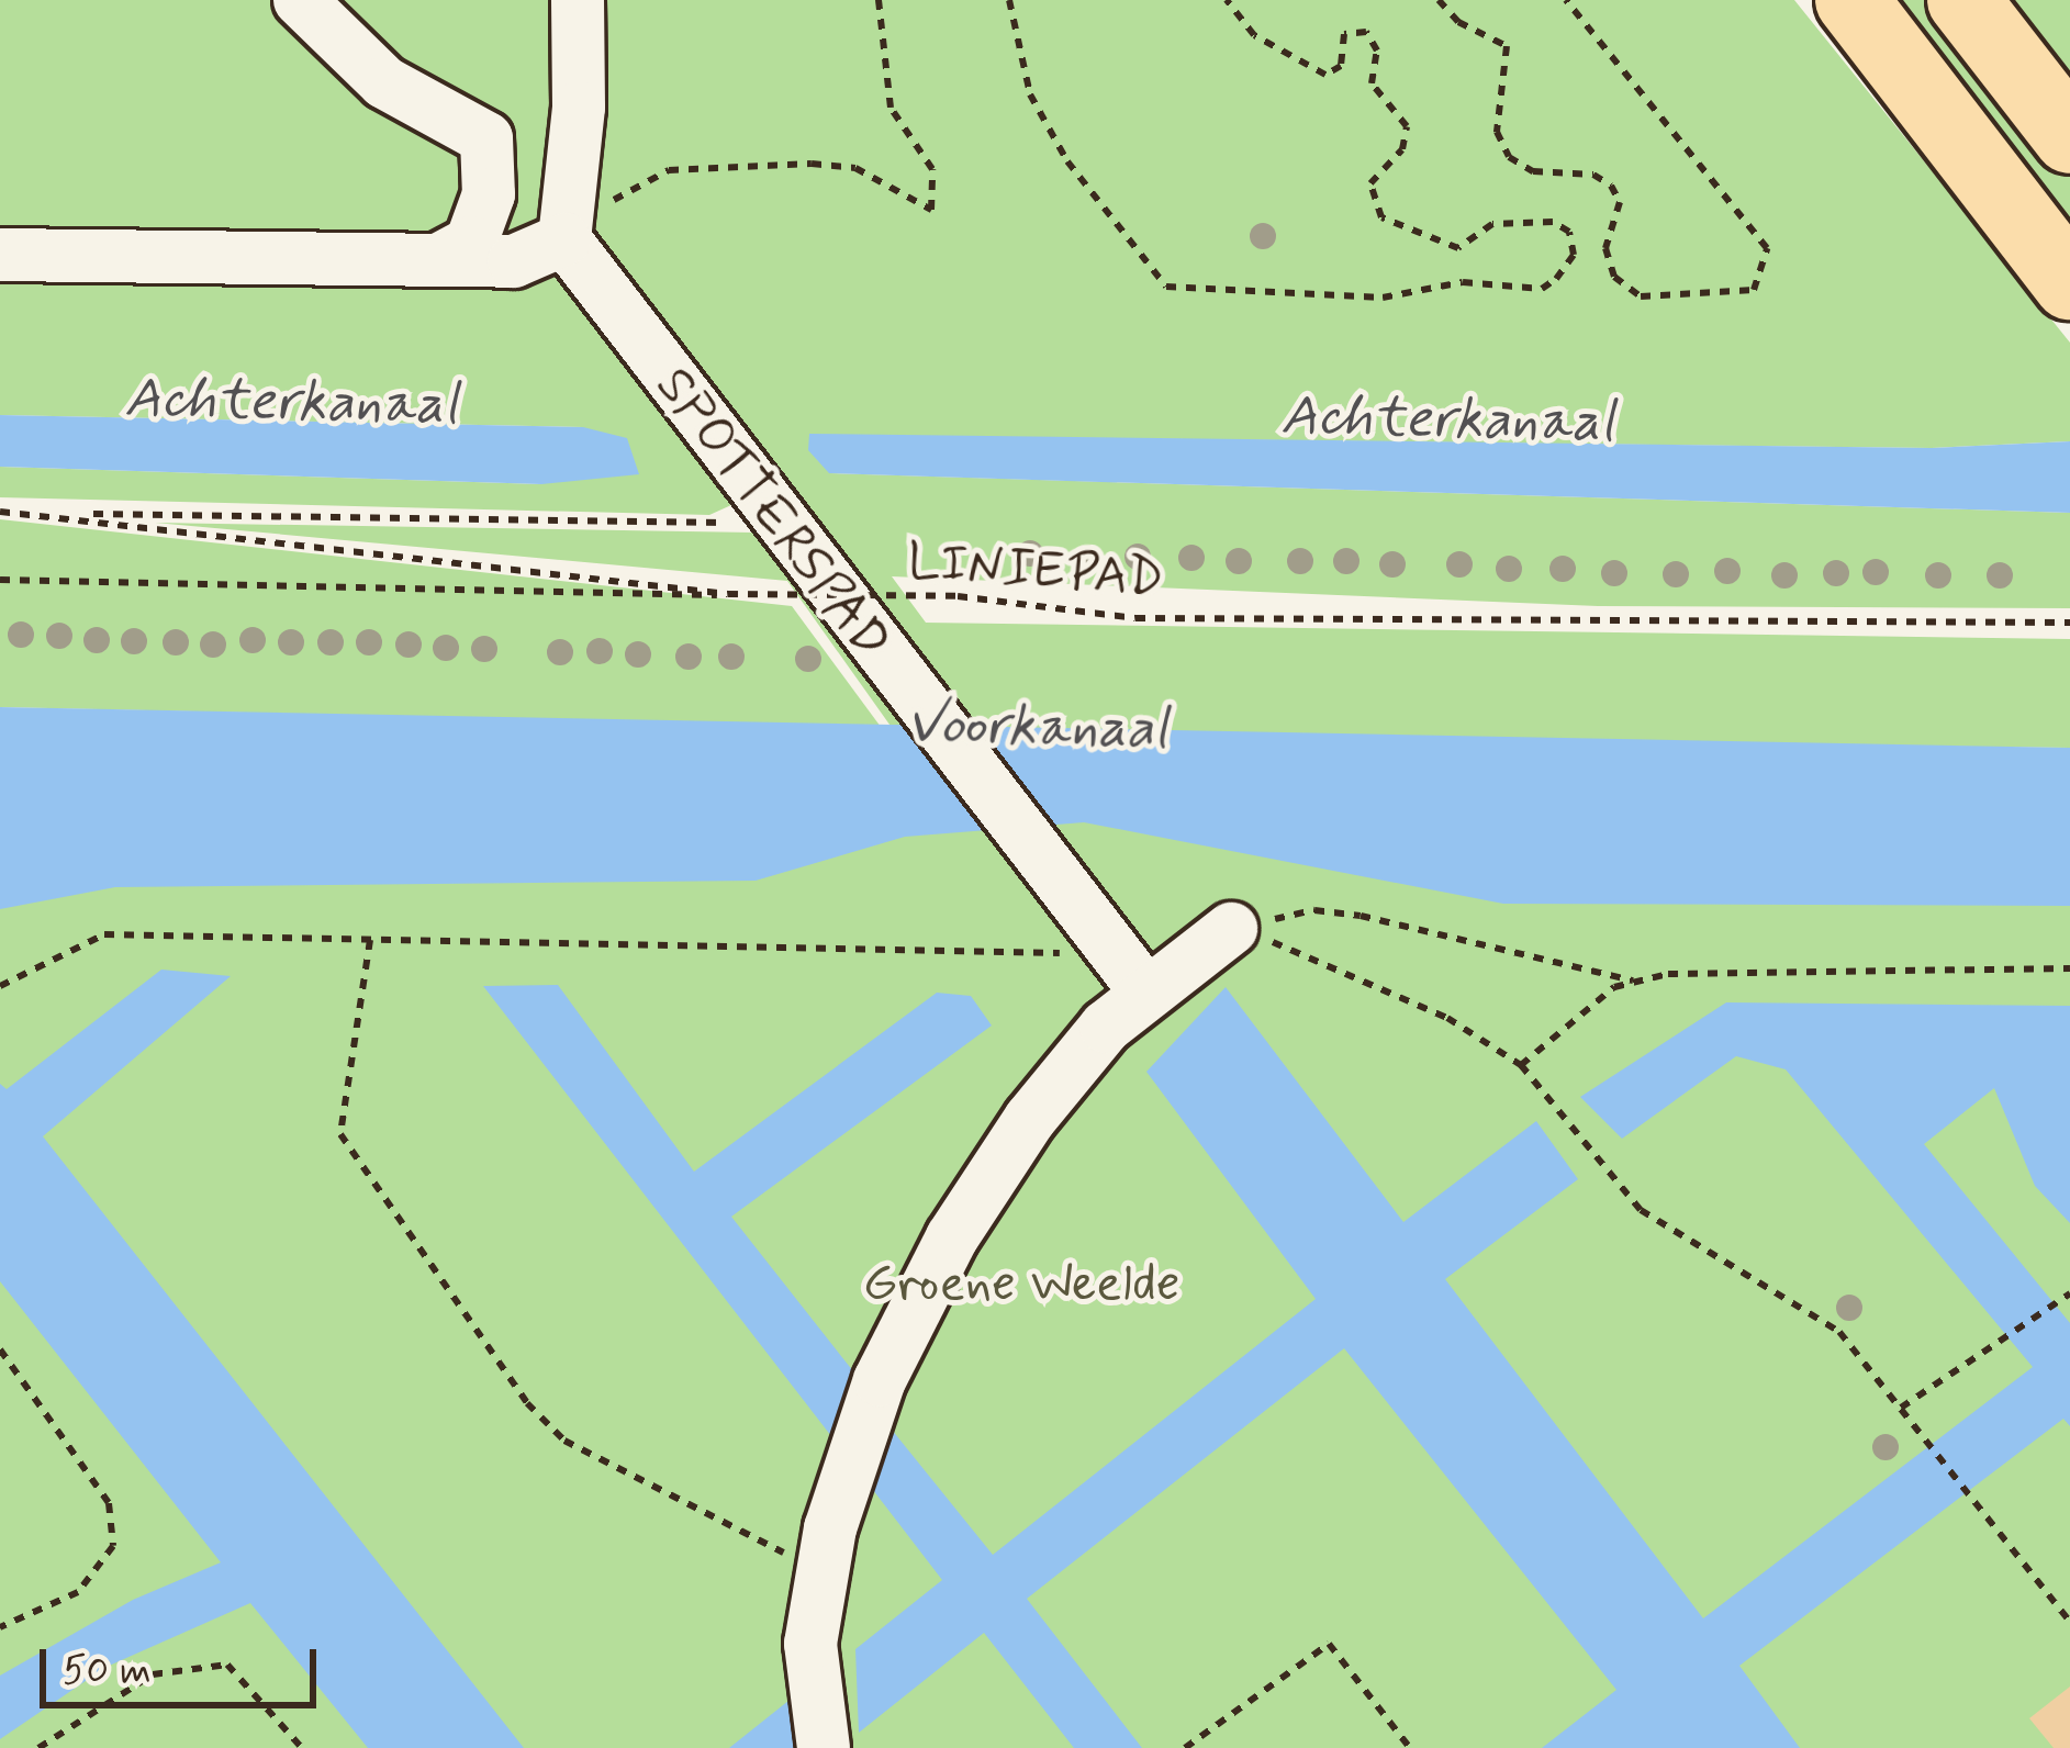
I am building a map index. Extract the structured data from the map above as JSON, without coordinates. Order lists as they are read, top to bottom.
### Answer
{
  "streets": {
    "street": ["SPOTTERSPAD"],
    "path": ["LINIEPAD"]
  },
  "water": ["Achterkanaal", "Voorkanaal"],
  "parks": ["Groene Weelde"],
  "scale_bar": "50 m"
}
